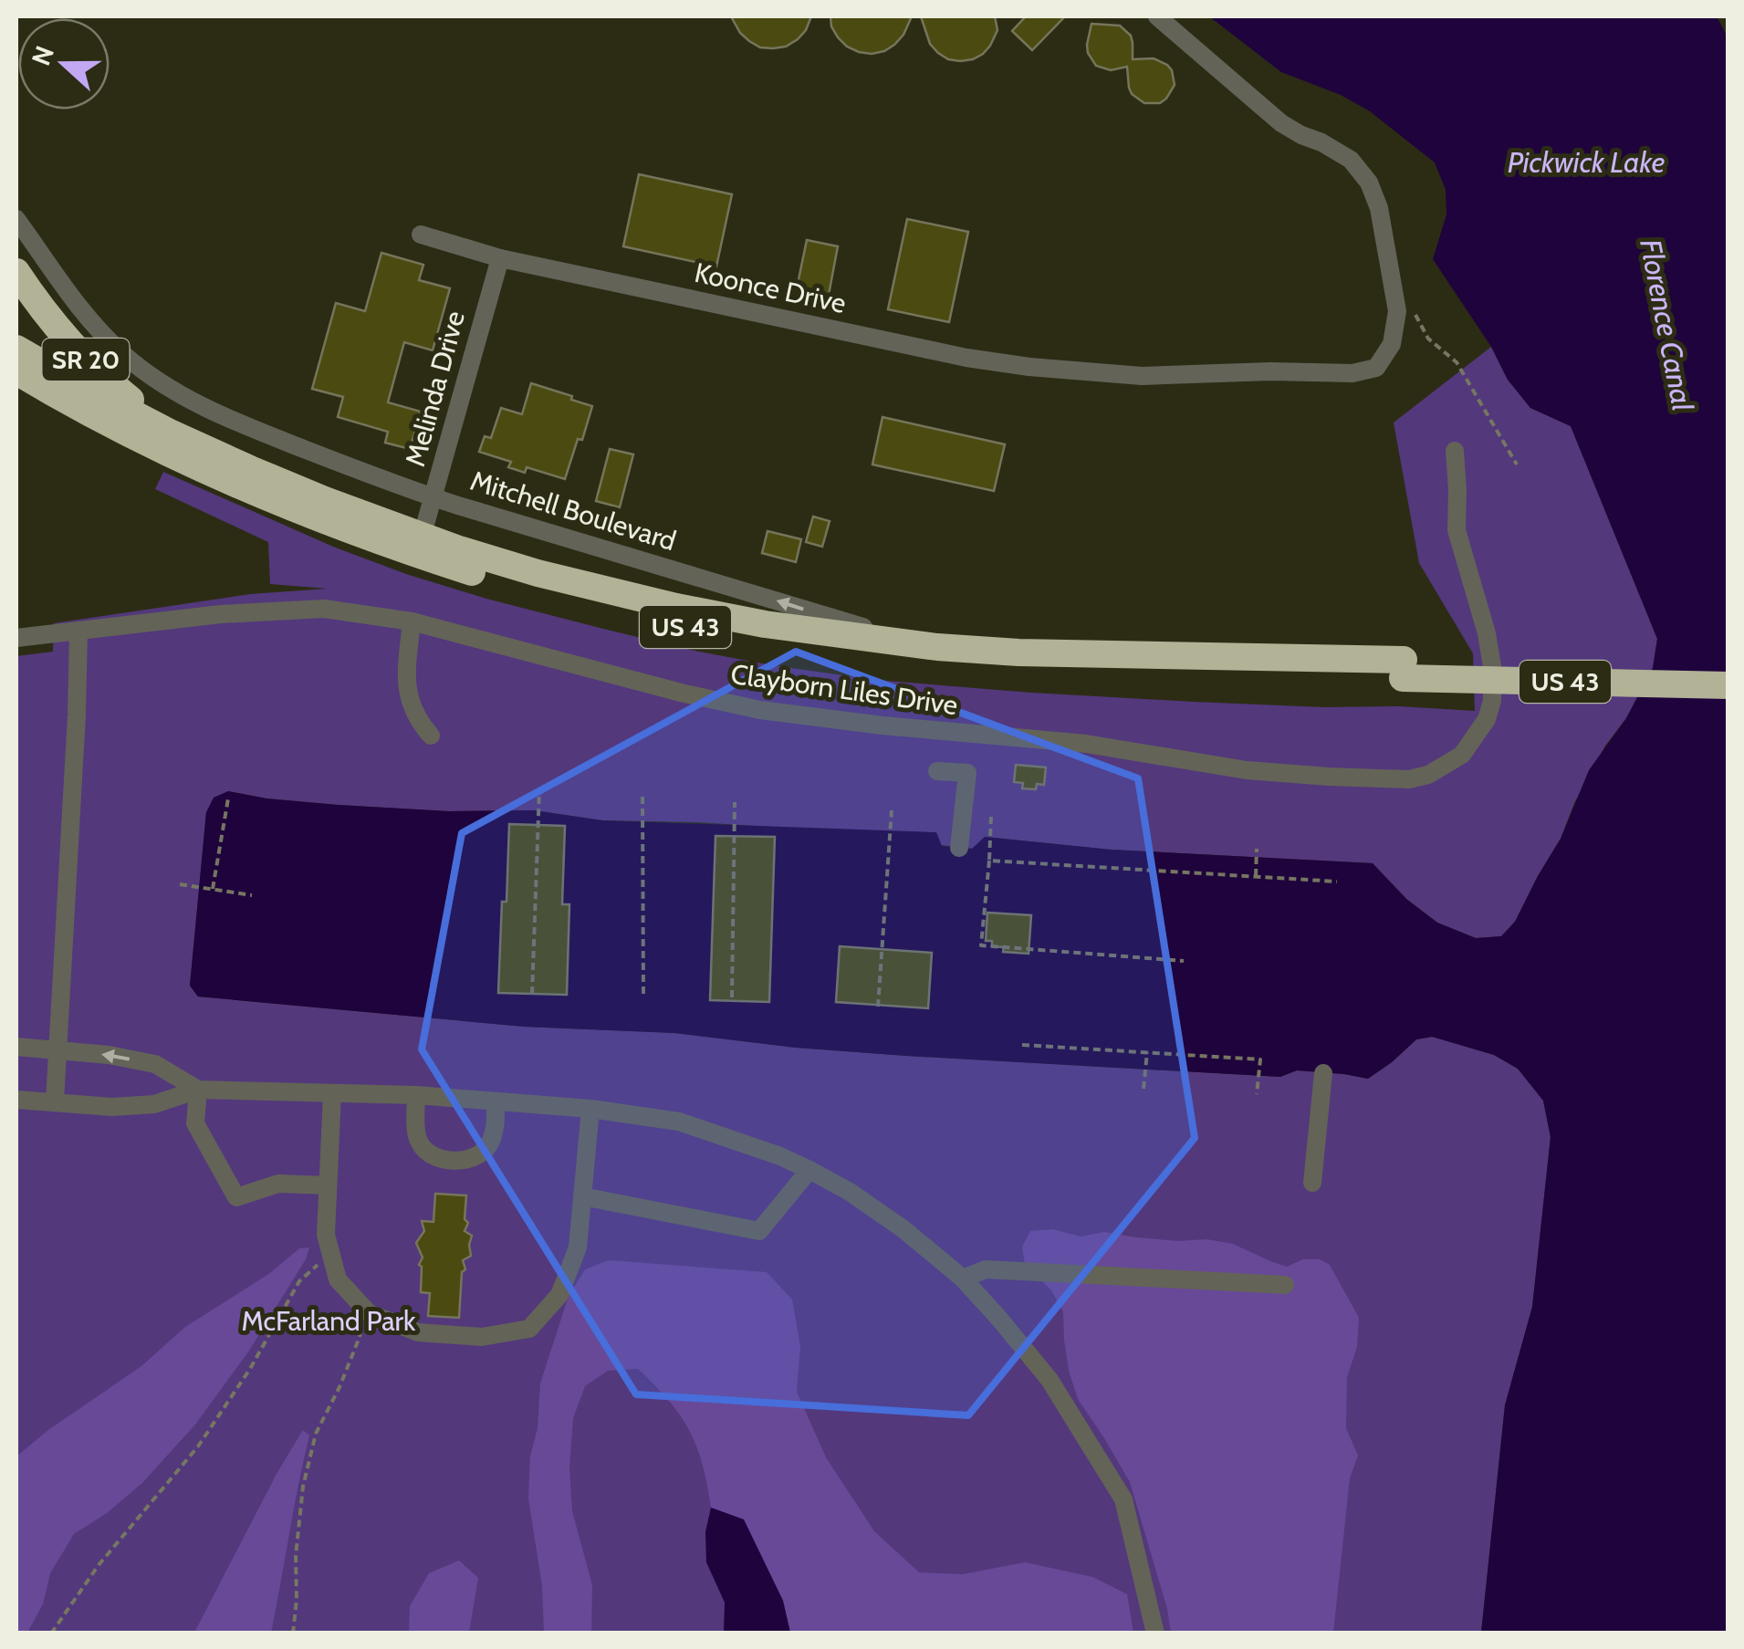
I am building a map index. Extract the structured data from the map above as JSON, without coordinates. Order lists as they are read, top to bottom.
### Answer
{
  "streets": {
    "highway": ["SR 20", "US 43"],
    "street": [
      "Koonce Drive",
      "Melinda Drive",
      "Mitchell Boulevard",
      "Clayborn Liles Drive"
    ]
  },
  "crossings": [
    ["Koonce Drive", "Melinda Drive"],
    ["SR 20", "US 43"],
    ["Melinda Drive", "Mitchell Boulevard"],
    ["Melinda Drive", "US 43"],
    ["Mitchell Boulevard", "US 43"]
  ],
  "one_way": ["Mitchell Boulevard"],
  "water": ["Pickwick Lake", "Florence Canal"],
  "parks": ["McFarland Park"],
  "north": "left"
}
